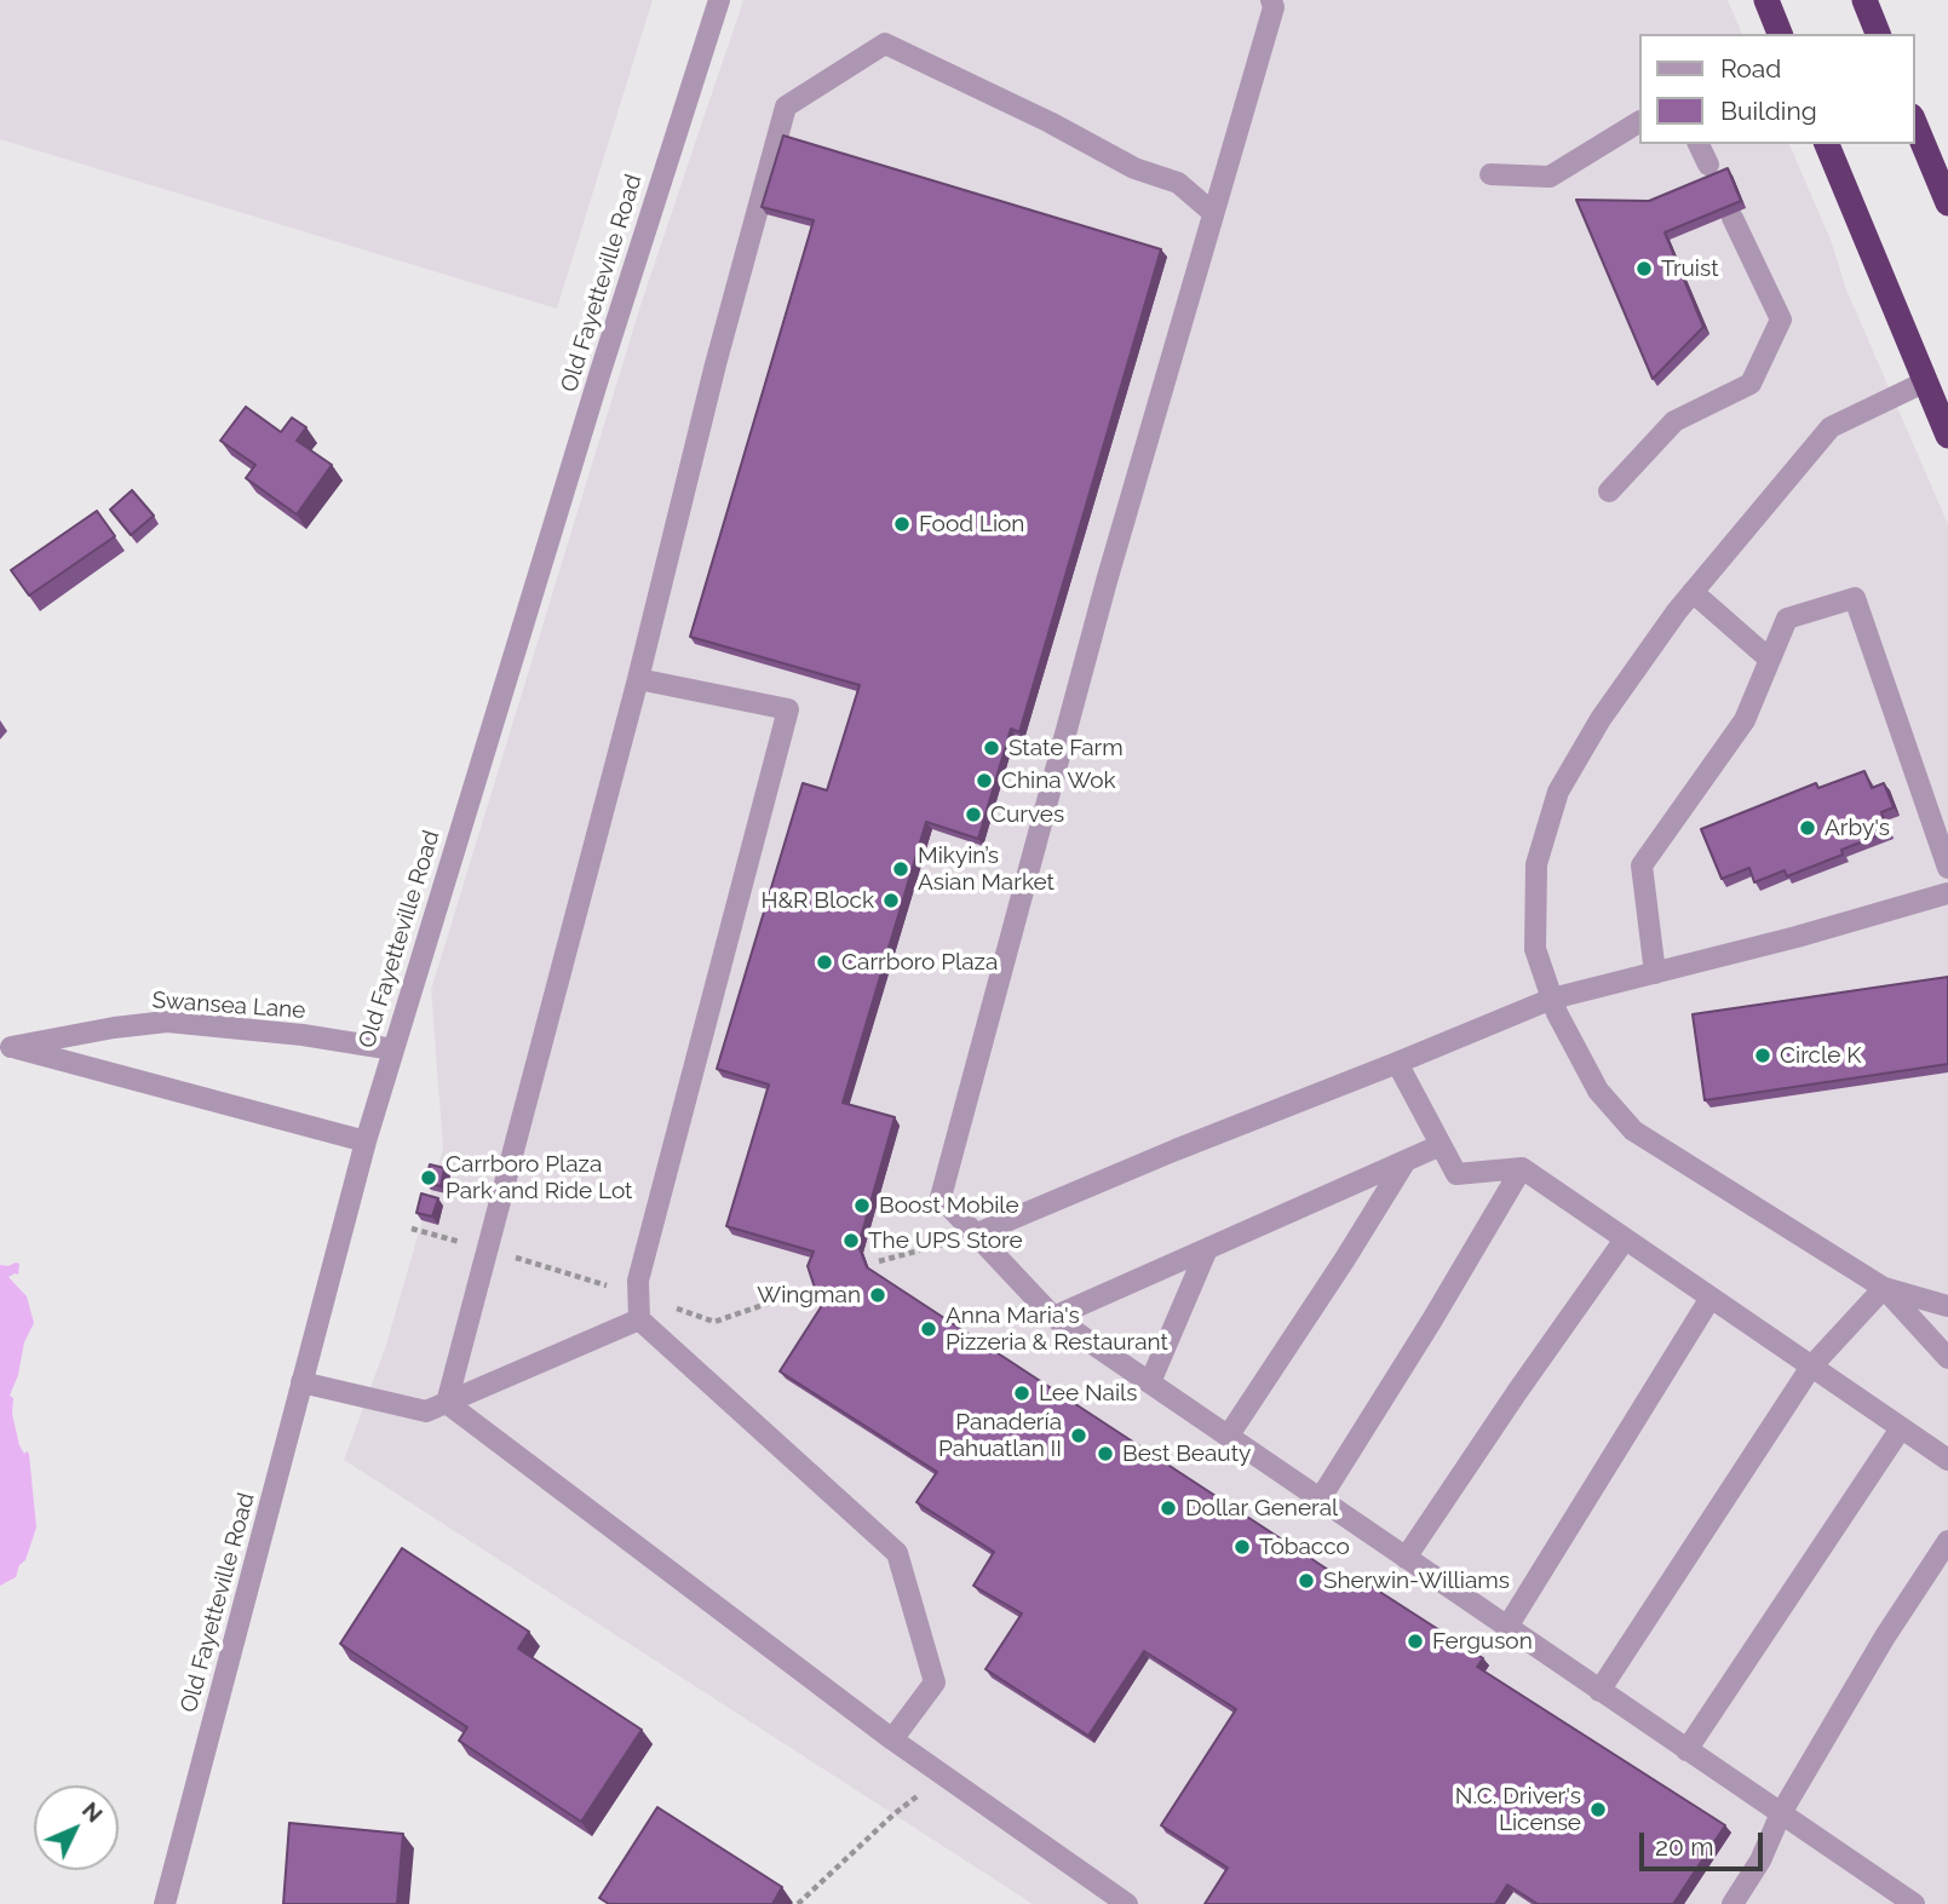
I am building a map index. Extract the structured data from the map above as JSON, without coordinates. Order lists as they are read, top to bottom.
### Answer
{
  "streets": {
    "street": ["Old Fayetteville Road", "Swansea Lane"]
  },
  "crossings": [
    ["Old Fayetteville Road", "Swansea Lane"]
  ],
  "places": [
    "Truist",
    "Food Lion",
    "State Farm",
    "China Wok",
    "Curves",
    "Arby's",
    "Mikyin’s Asian Market",
    "H&R Block",
    "Carrboro Plaza",
    "Circle K",
    "Carrboro Plaza Park and Ride Lot",
    "Boost Mobile",
    "The UPS Store",
    "Wingman",
    "Anna Maria's Pizzeria & Restaurant",
    "Lee Nails",
    "Panadería Pahuatlan II",
    "Best Beauty",
    "Dollar General",
    "Tobacco",
    "Sherwin-Williams",
    "Ferguson",
    "N.C. Driver's License"
  ],
  "legend": ["Road", "Building"],
  "scale_bar": "20 m",
  "north": "top right"
}
